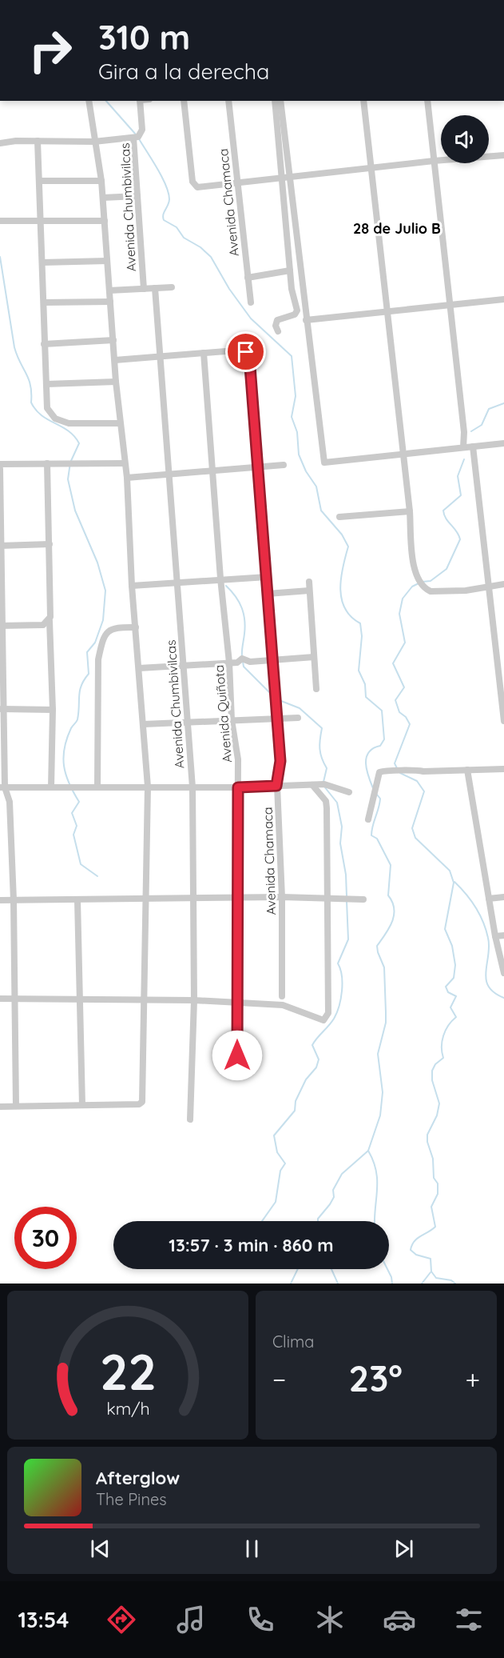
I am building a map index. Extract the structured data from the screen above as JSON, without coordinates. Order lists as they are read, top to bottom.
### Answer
{
  "streets": {
    "street": ["Avenida Chamaca", "Avenida Chumbivilcas", "Avenida Quiñota"]
  },
  "crossings": [
    ["Avenida Chamaca", "Avenida Quiñota"]
  ],
  "districts": ["28 de Julio B"],
  "page": {
    "turn": ["310 m", "Gira a la derecha"],
    "limit": "30",
    "trip": "13:57 · 3 min · 860 m",
    "tile": "Clima",
    "heat": ["−", "23°", "+"],
    "song": ["Afterglow", "The Pines"],
    "tabs": "13:54",
    "gauge": ["22", "km/h"]
  }
}
